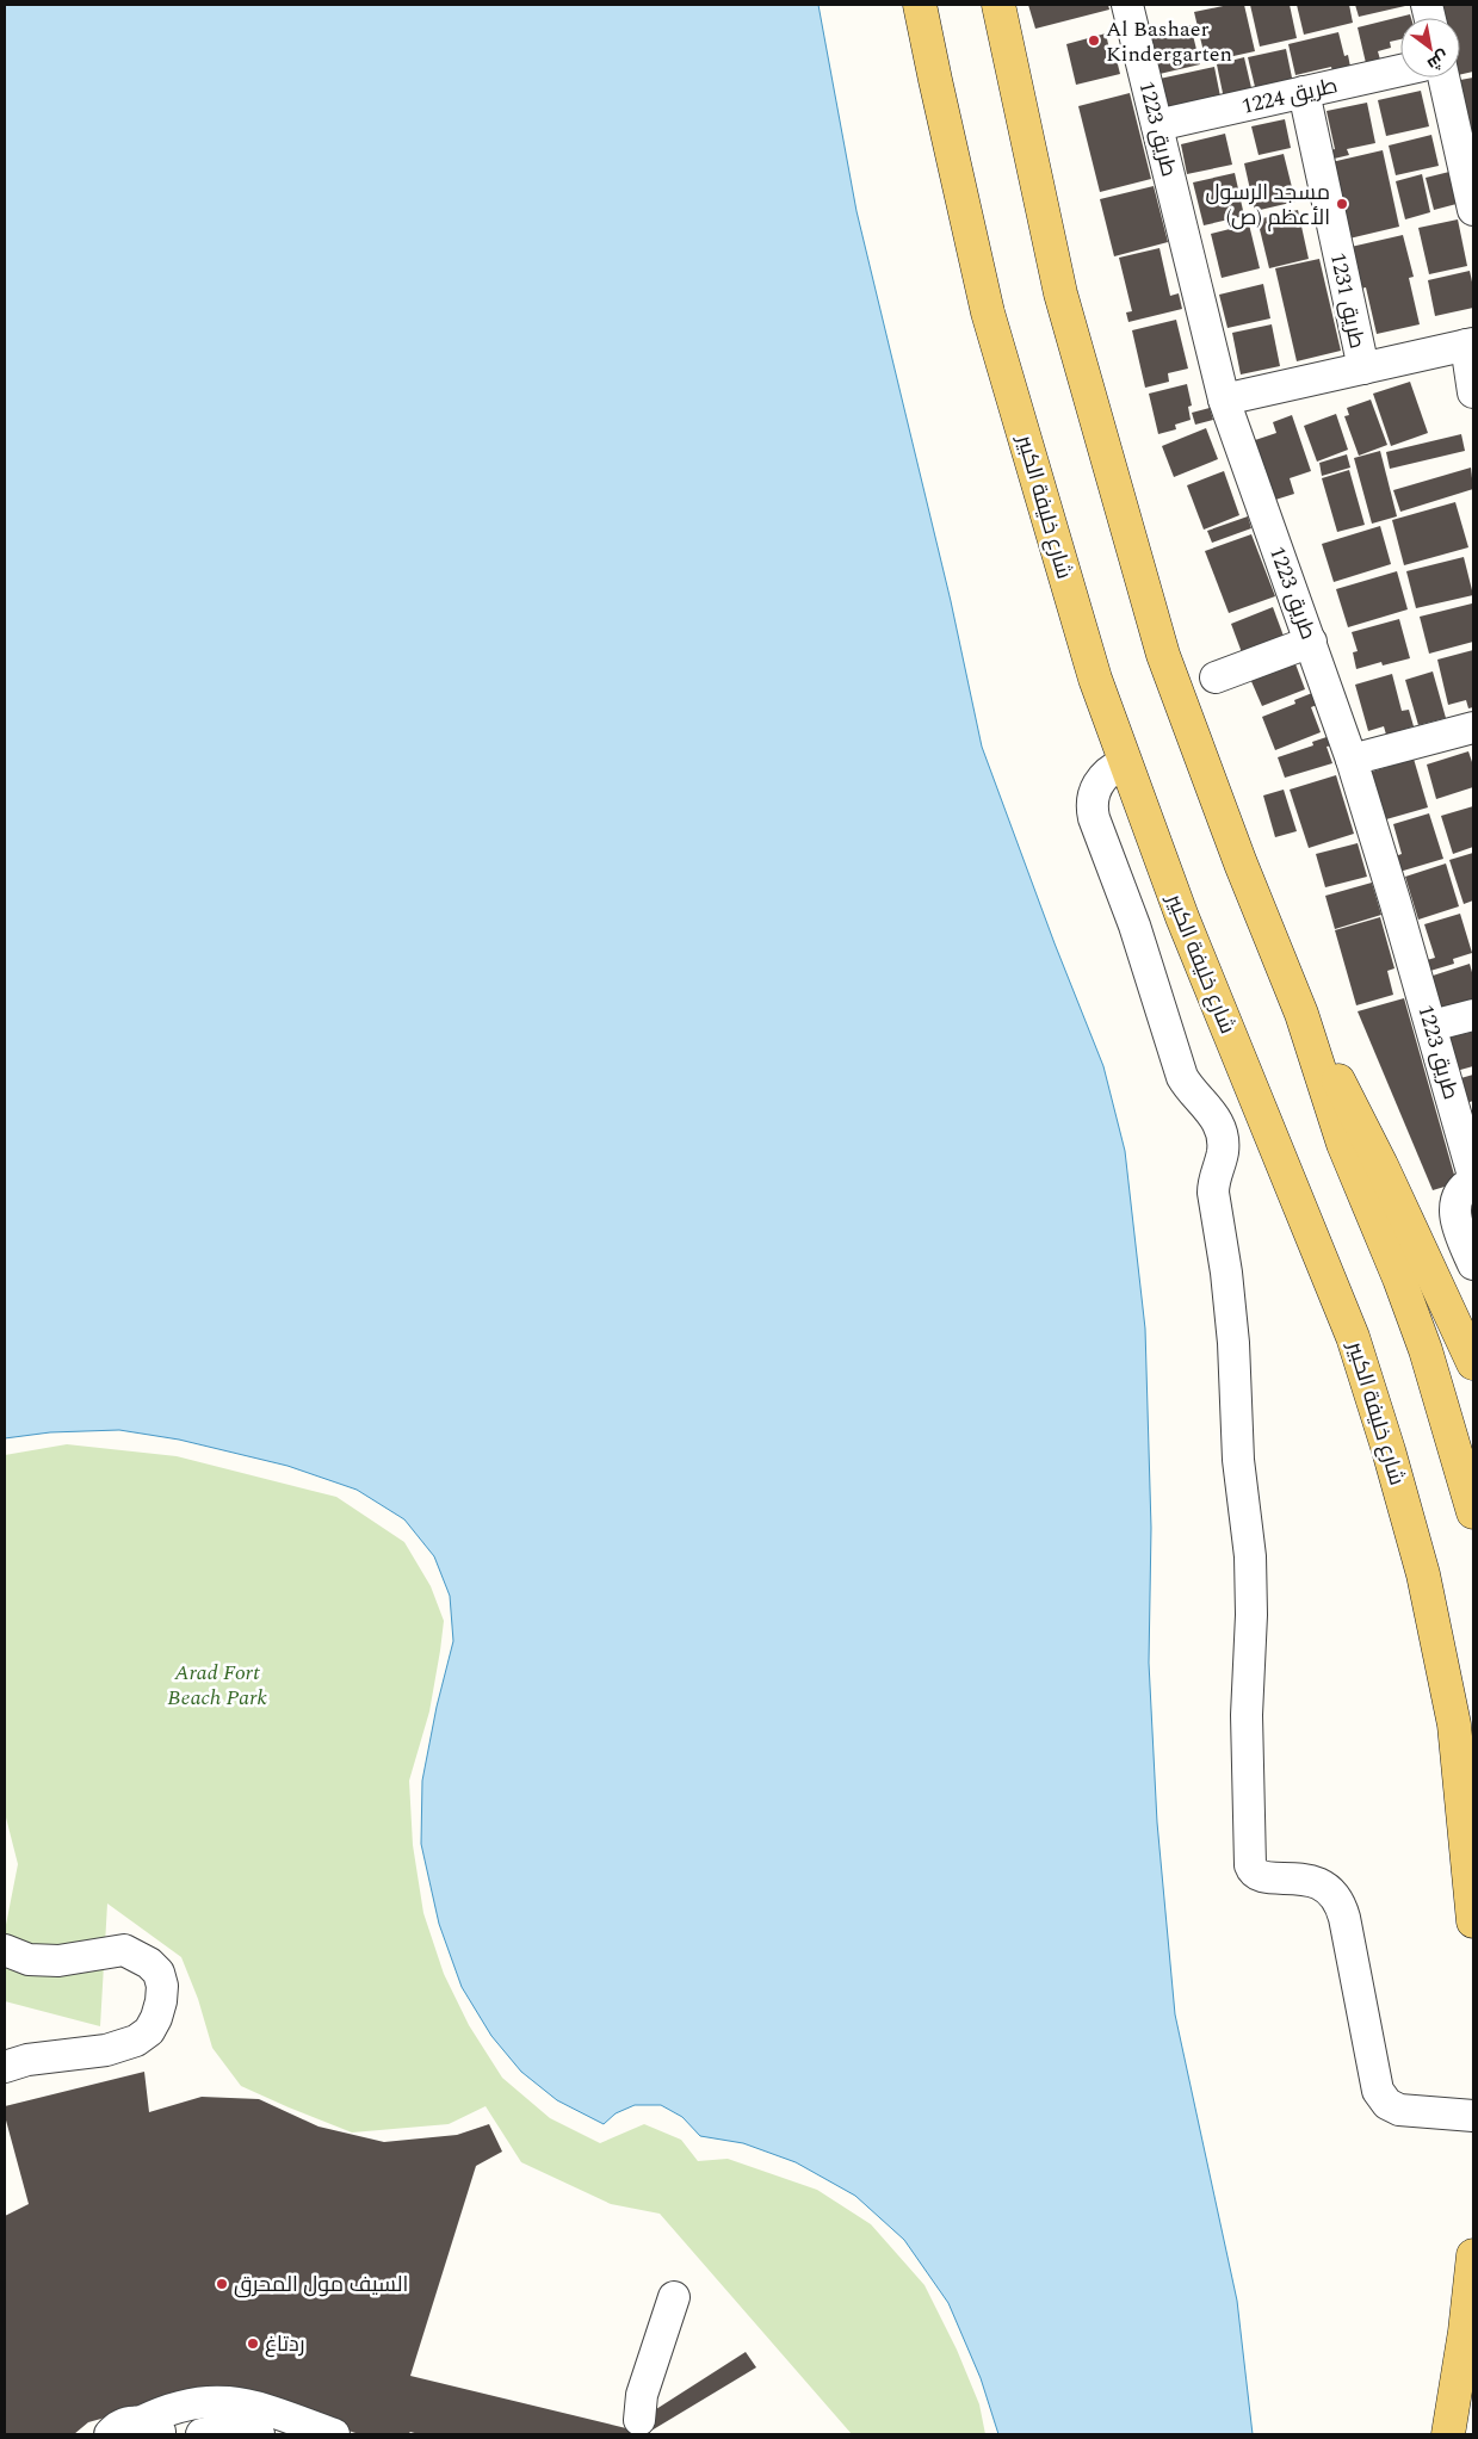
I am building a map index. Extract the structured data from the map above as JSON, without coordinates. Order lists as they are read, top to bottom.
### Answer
{
  "streets": {
    "main road": ["شارع خليفة الكبير"],
    "street": ["طريق 1224", "طريق 1223", "طريق 1231"]
  },
  "crossings": [
    ["طريق 1224", "طريق 1223"],
    ["طريق 1224", "طريق 1231"]
  ],
  "parks": ["Arad Fort Beach Park"],
  "places": [
    "Al Bashaer Kindergarten",
    "مسجد الرسول الأعظم (ص)",
    "السيف مول المحرق",
    "ردتاغ"
  ],
  "north": "bottom right"
}
